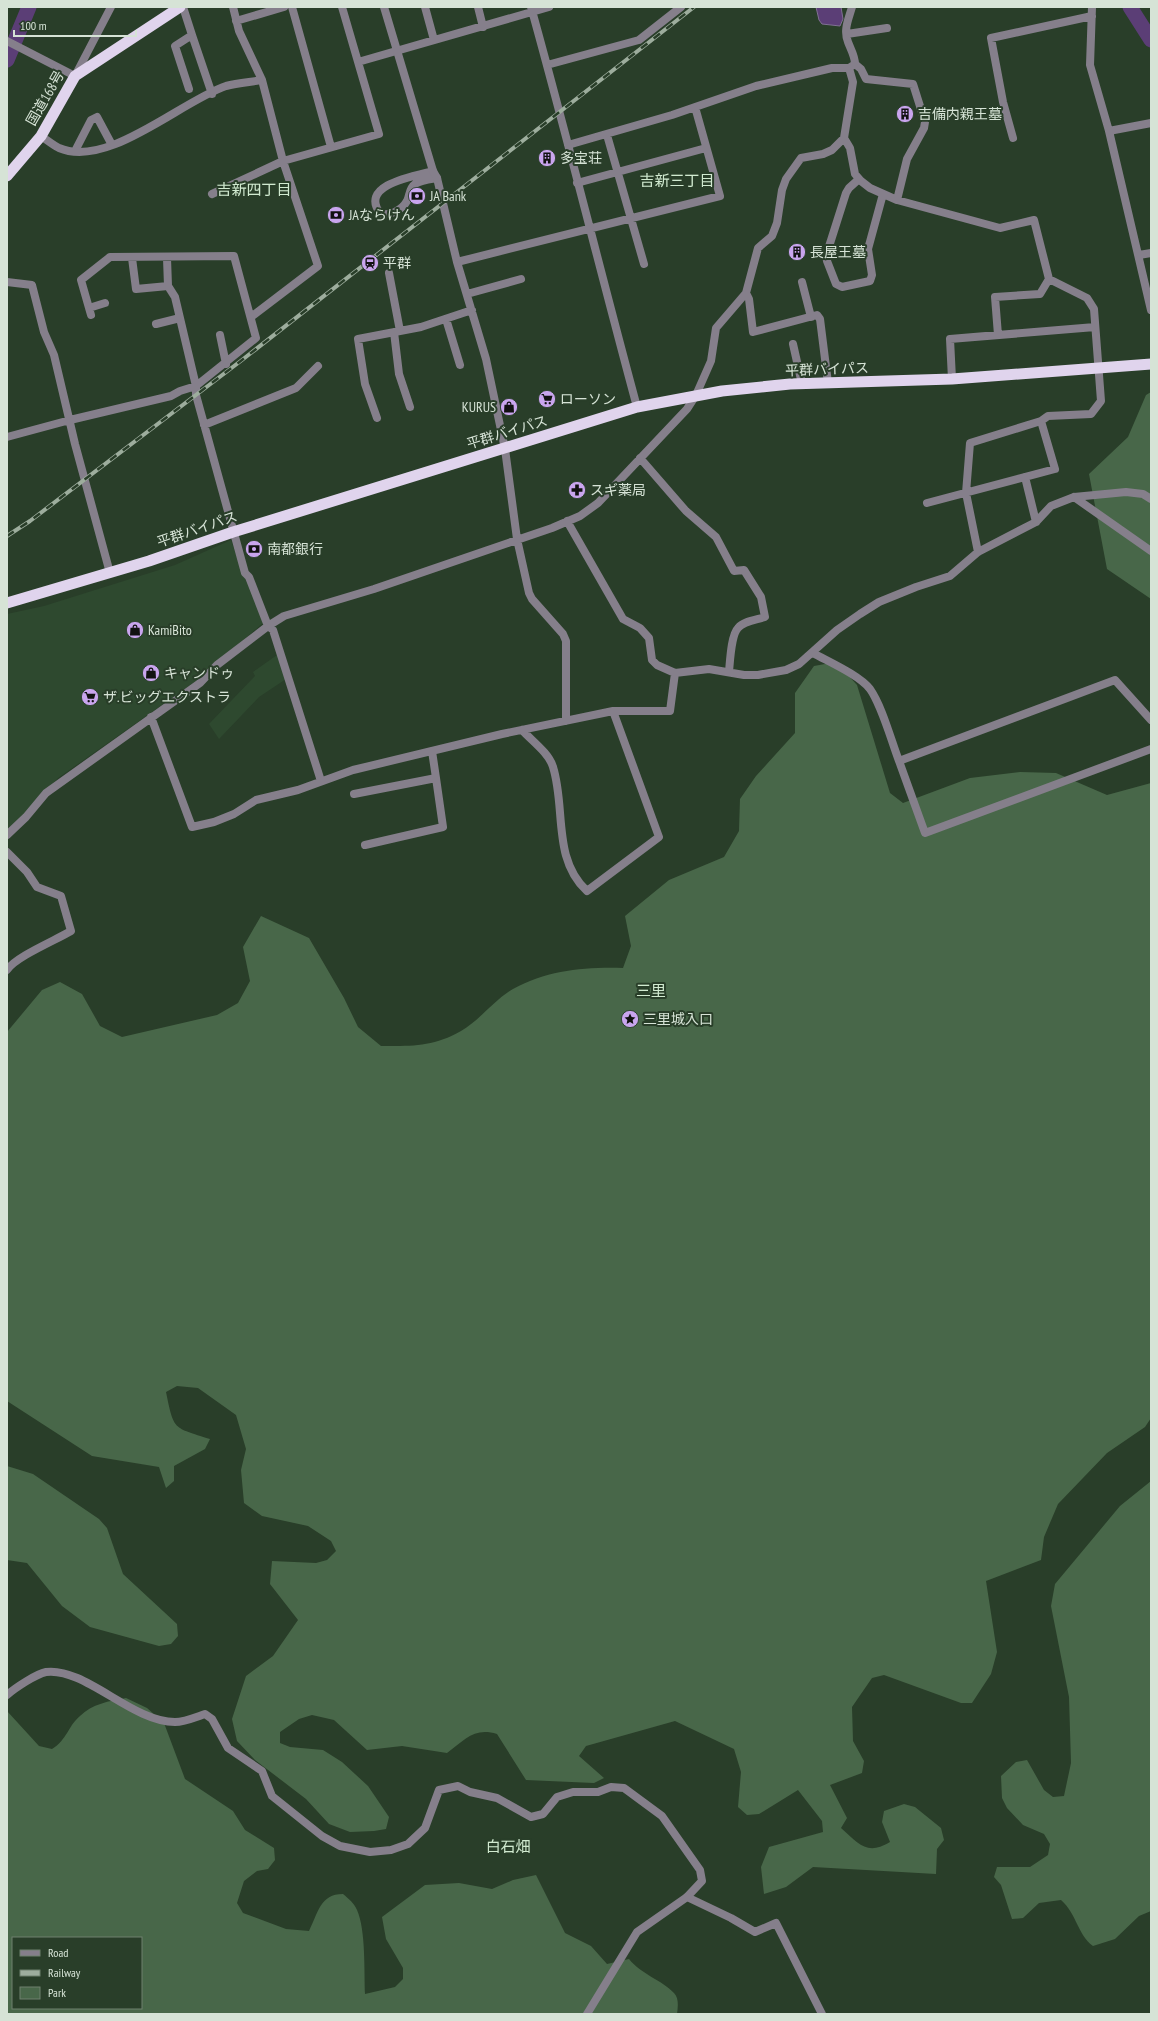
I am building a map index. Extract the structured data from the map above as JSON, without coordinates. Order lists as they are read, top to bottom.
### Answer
{
  "streets": {
    "highway": ["国道168号", "平群バイパス"]
  },
  "districts": [
    "吉新三丁目",
    "吉新四丁目",
    "三里",
    "白石畑"
  ],
  "places": {
    "building": ["吉備内親王墓", "多宝荘", "長屋王墓"],
    "bank": ["JA Bank", "JAならけん", "南都銀行"],
    "station": ["平群"],
    "supermarket": ["ローソン", "ザ.ビッグエクストラ"],
    "shop": ["KURUS", "KamiBito", "キャンドゥ"],
    "pharmacy": ["スギ薬局"],
    "place": ["三里城入口"]
  },
  "legend": ["Road", "Railway", "Park"],
  "scale_bar": "100 m"
}
